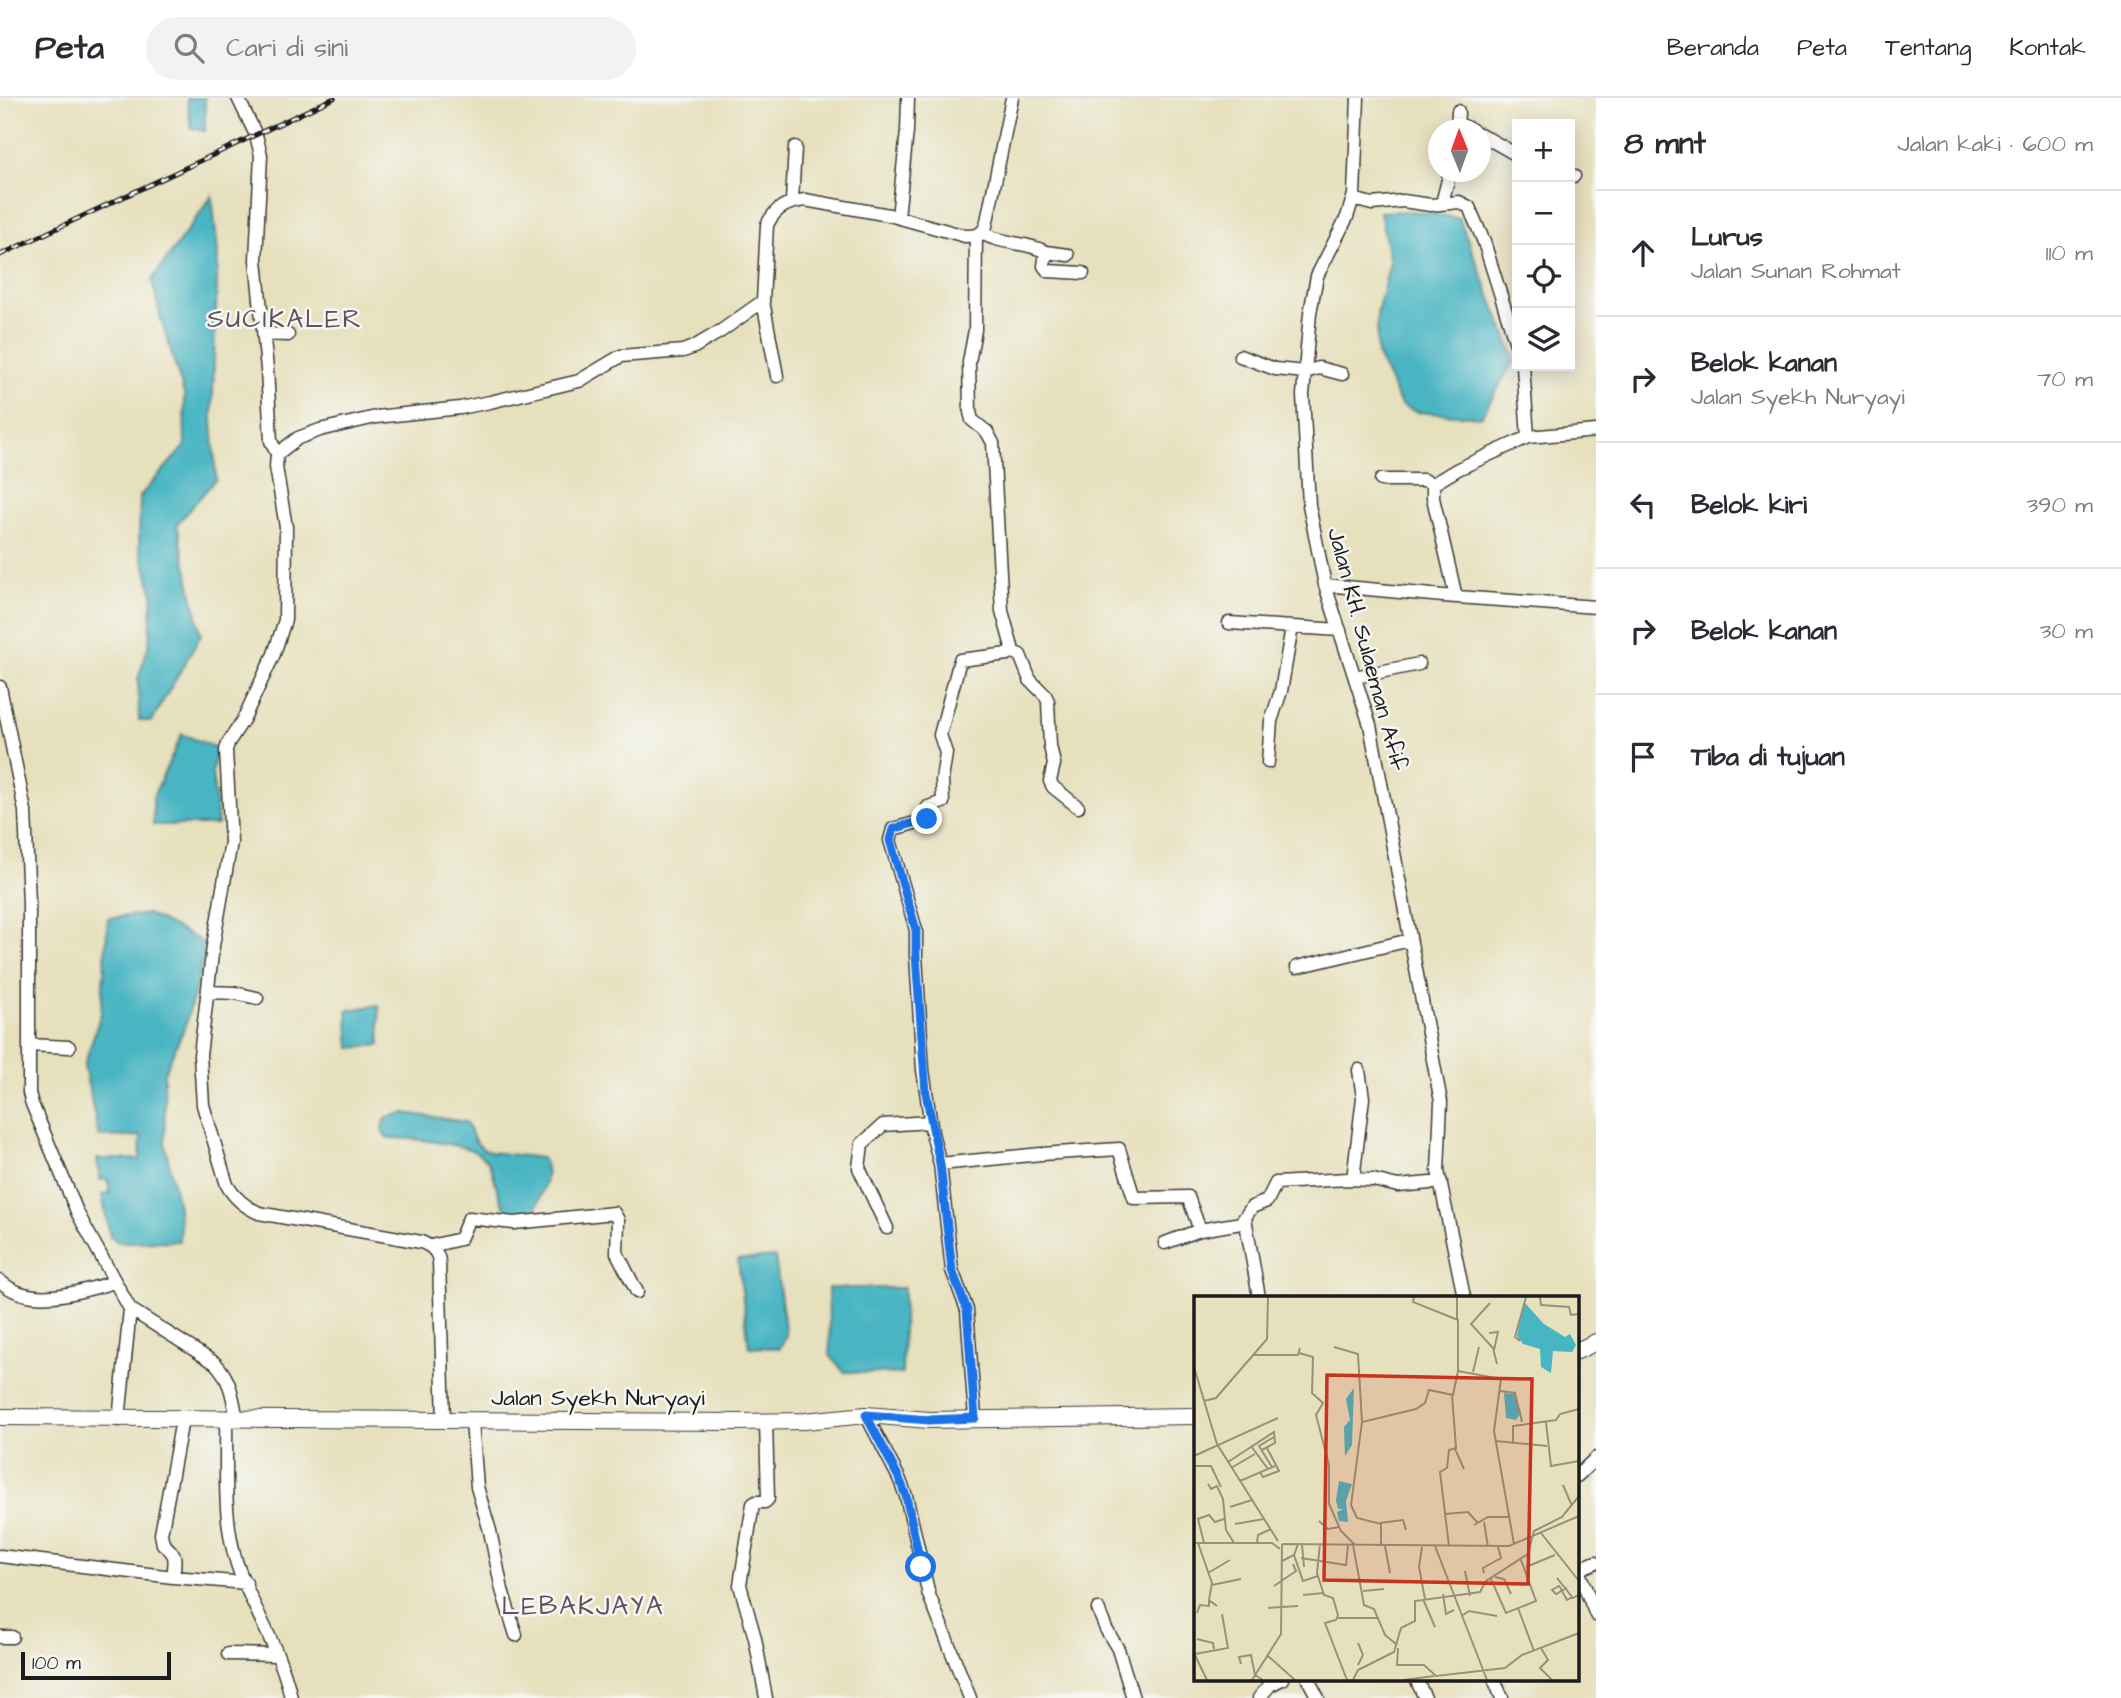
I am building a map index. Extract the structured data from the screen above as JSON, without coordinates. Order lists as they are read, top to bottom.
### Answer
{
  "streets": {
    "main road": ["Jalan Syekh Nuryayi"],
    "street": ["Jalan KH. Sulaeman Afif"]
  },
  "districts": ["SUCIKALER", "LEBAKJAYA"],
  "scale_bar": "100 m",
  "north": "top",
  "page": {
    "header": "Peta",
    "search": "Cari di sini",
    "nav": [
      "Beranda",
      "Peta",
      "Tentang",
      "Kontak"
    ],
    "heading": ["8 mnt", "Jalan kaki · 600 m"],
    "map_buttons": ["+", "−"],
    "list": [
      ["Lurus", "Jalan Sunan Rohmat", "110 m"],
      ["Belok kanan", "Jalan Syekh Nuryayi", "70 m"],
      ["Belok kiri", "390 m"],
      ["Belok kanan", "30 m"],
      "Tiba di tujuan"
    ],
    "scale": "100 m"
  }
}
